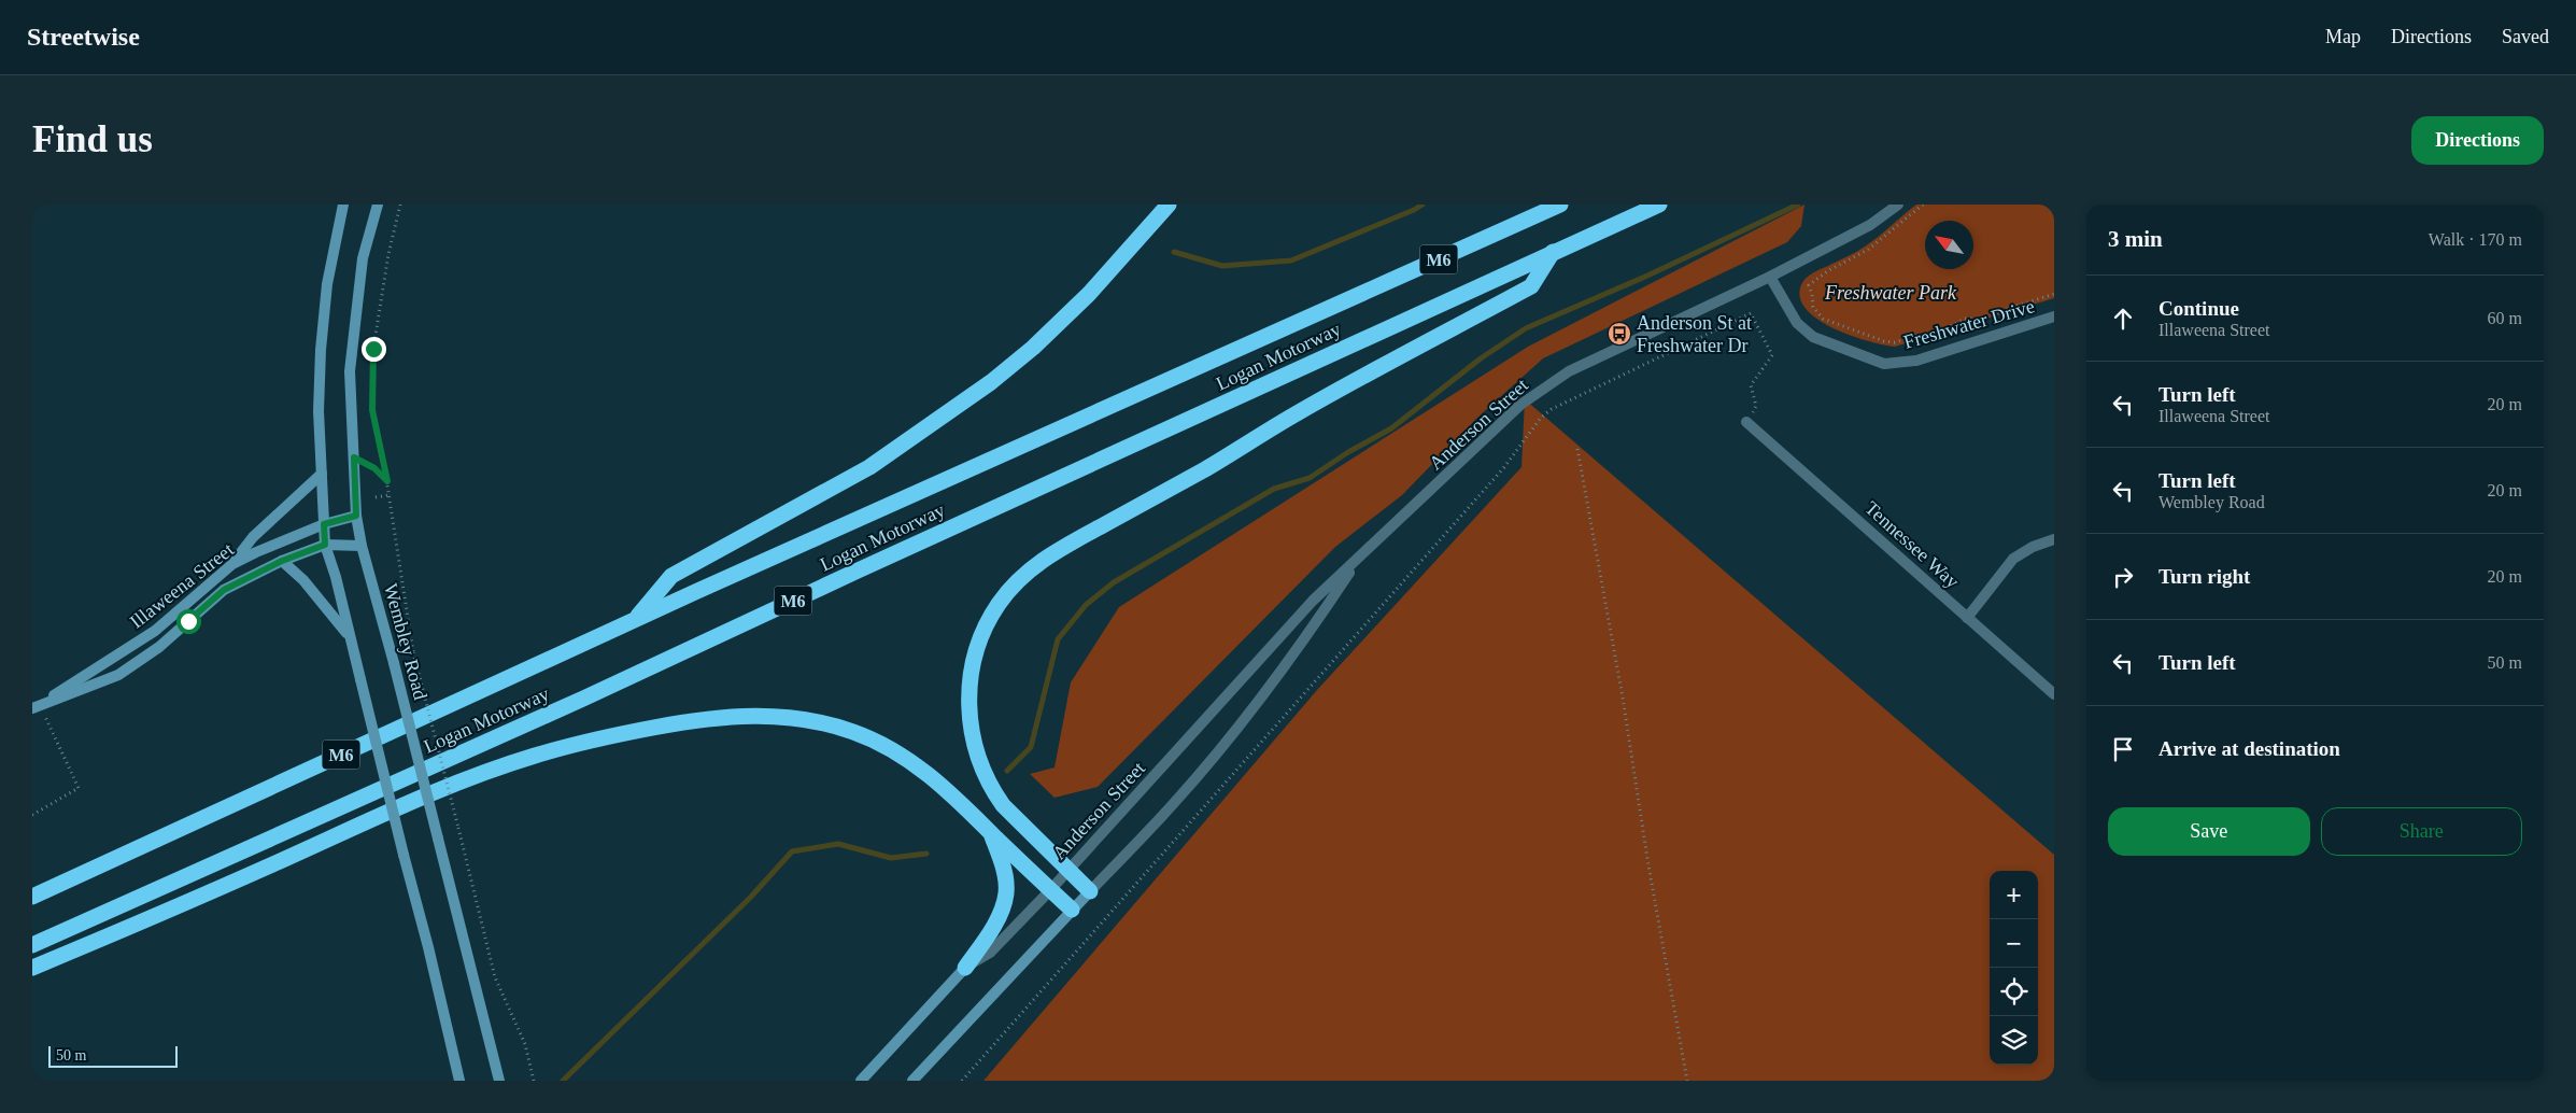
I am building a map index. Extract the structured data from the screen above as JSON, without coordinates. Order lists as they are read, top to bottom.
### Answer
{
  "streets": {
    "highway": ["M6", "Logan Motorway"],
    "main road": ["Anderson Street", "Illaweena Street", "Wembley Road"],
    "street": ["Freshwater Drive", "Tennessee Way"]
  },
  "crossings": [
    ["Freshwater Drive", "Anderson Street"],
    ["Illaweena Street", "Wembley Road"]
  ],
  "parks": ["Freshwater Park"],
  "places": {
    "bus stop": ["Anderson St at Freshwater Dr"]
  },
  "scale_bar": "50 m",
  "north": "top left",
  "page": {
    "header": "Streetwise",
    "nav": ["Map", "Directions", "Saved"],
    "buttons": [
      "Directions",
      ["Save", "Share"]
    ],
    "title": "Find us",
    "heading": ["3 min", "Walk · 170 m"],
    "list": [
      ["Continue", "Illaweena Street", "60 m"],
      ["Turn left", "Illaweena Street", "20 m"],
      ["Turn left", "Wembley Road", "20 m"],
      ["Turn right", "20 m"],
      ["Turn left", "50 m"],
      "Arrive at destination"
    ],
    "map_buttons": ["+", "−"],
    "scale": "50 m"
  }
}
